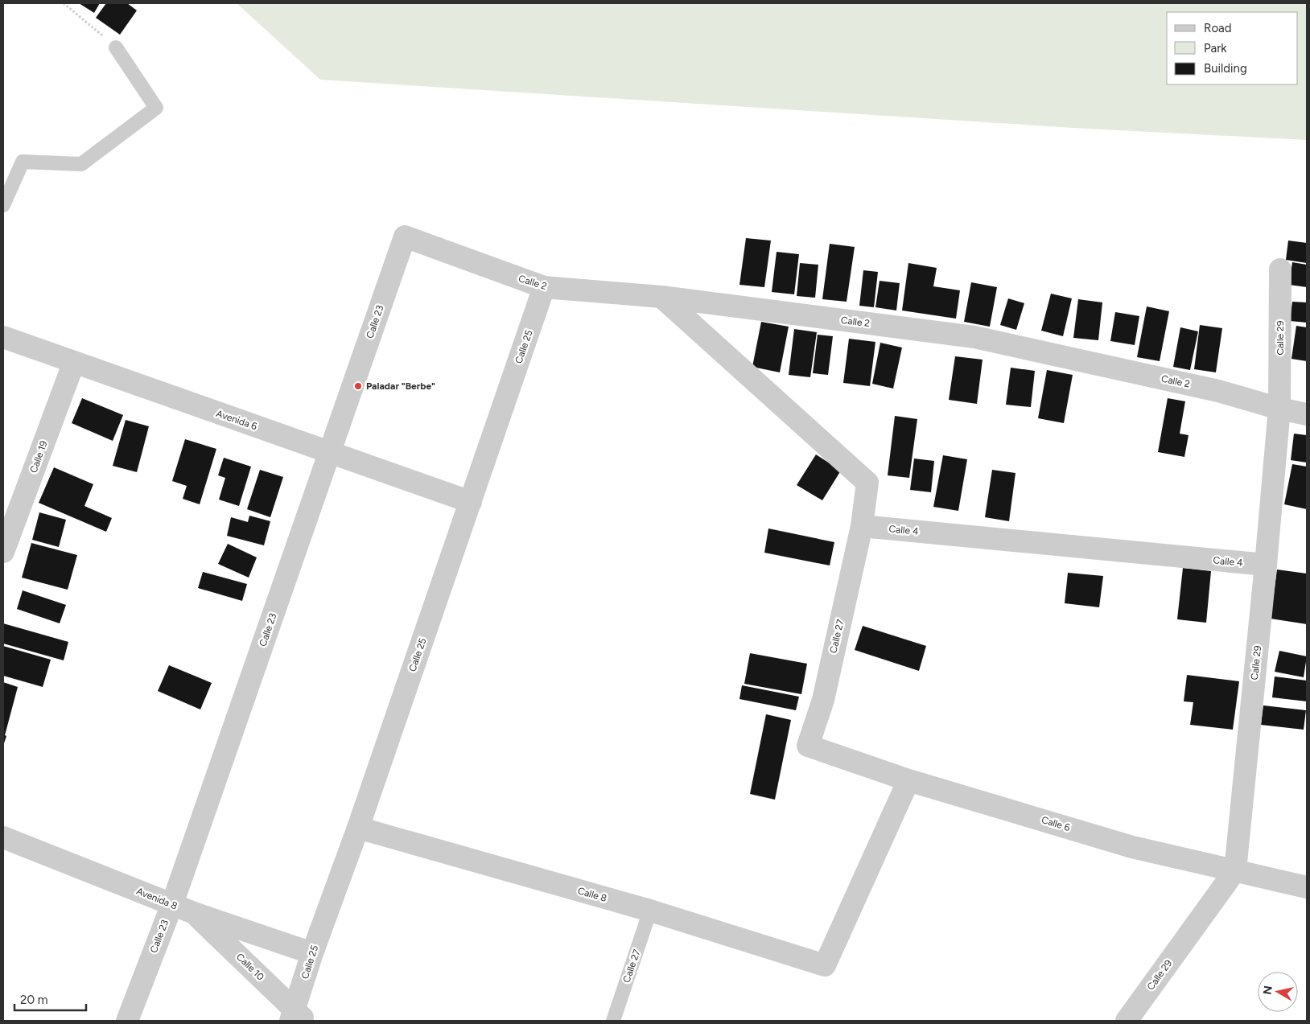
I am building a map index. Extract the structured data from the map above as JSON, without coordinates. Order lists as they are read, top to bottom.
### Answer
{
  "streets": {
    "street": [
      "Calle 2",
      "Calle 23",
      "Calle 29",
      "Calle 25",
      "Avenida 6",
      "Calle 19",
      "Calle 4",
      "Calle 27",
      "Calle 6",
      "Calle 8",
      "Avenida 8",
      "Calle 10"
    ]
  },
  "crossings": [
    ["Calle 2", "Calle 23"],
    ["Calle 2", "Calle 29"],
    ["Calle 2", "Calle 25"],
    ["Calle 23", "Avenida 6"],
    ["Calle 23", "Avenida 8"],
    ["Calle 29", "Calle 4"],
    ["Calle 29", "Calle 6"],
    ["Calle 25", "Avenida 6"],
    ["Calle 25", "Calle 8"],
    ["Calle 25", "Avenida 8"],
    ["Calle 25", "Calle 10"],
    ["Avenida 6", "Calle 19"],
    ["Calle 4", "Calle 27"],
    ["Calle 27", "Calle 6"],
    ["Calle 27", "Calle 8"],
    ["Calle 6", "Calle 8"],
    ["Avenida 8", "Calle 10"]
  ],
  "places": ["Paladar \"Berbe\""],
  "legend": ["Road", "Park", "Building"],
  "scale_bar": "20 m",
  "north": "left"
}
